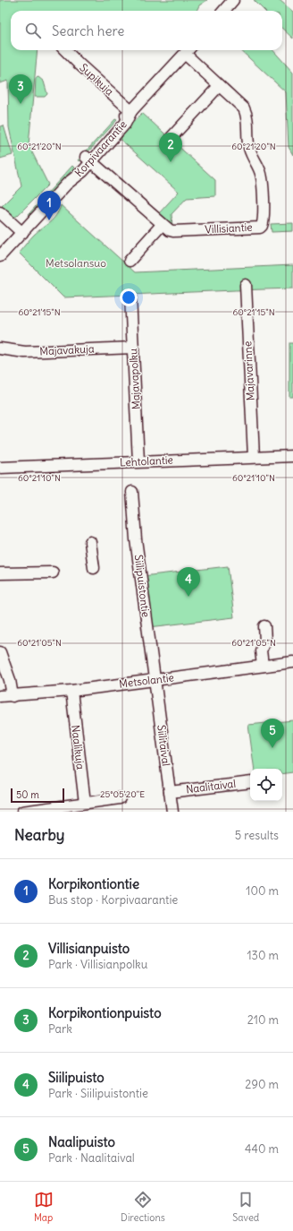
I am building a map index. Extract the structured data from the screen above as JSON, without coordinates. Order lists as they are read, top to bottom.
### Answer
{
  "streets": {
    "street": [
      "Supikuja",
      "Korpivaarantie",
      "Villisiantie",
      "Majavakuja",
      "Majavarinne",
      "Majavapolku",
      "Lehtolantie",
      "Siilipuistontie",
      "Metsolantie",
      "Siilitaival",
      "Naalikuja",
      "Naalitaival"
    ]
  },
  "crossings": [
    ["Supikuja", "Korpivaarantie"],
    ["Korpivaarantie", "Villisiantie"],
    ["Majavakuja", "Majavapolku"],
    ["Majavarinne", "Lehtolantie"],
    ["Majavapolku", "Lehtolantie"],
    ["Siilipuistontie", "Metsolantie"],
    ["Siilipuistontie", "Siilitaival"],
    ["Metsolantie", "Siilitaival"],
    ["Metsolantie", "Naalikuja"],
    ["Siilitaival", "Naalitaival"]
  ],
  "parks": ["Metsolansuo"],
  "scale_bar": "50 m",
  "page": {
    "search": "Search here",
    "pins": [
      "3",
      "2",
      "1",
      "4",
      "5"
    ],
    "scale": "50 m",
    "heading": ["Nearby", "5 results"],
    "list": [
      {
        "mark": "1",
        "name": "Korpikontiontie",
        "note": "Bus stop · Korpivaarantie",
        "value": "100 m"
      },
      {
        "mark": "2",
        "name": "Villisianpuisto",
        "note": "Park · Villisianpolku",
        "value": "130 m"
      },
      {
        "mark": "3",
        "name": "Korpikontionpuisto",
        "note": "Park",
        "value": "210 m"
      },
      {
        "mark": "4",
        "name": "Siilipuisto",
        "note": "Park · Siilipuistontie",
        "value": "290 m"
      },
      {
        "mark": "5",
        "name": "Naalipuisto",
        "note": "Park · Naalitaival",
        "value": "440 m"
      }
    ],
    "nav": ["Map", "Directions", "Saved"]
  },
  "coordinates": [
    "60°21'20\"N",
    "60°21'15\"N",
    "60°21'10\"N",
    "60°21'05\"N",
    "25°05'20\"E"
  ]
}
